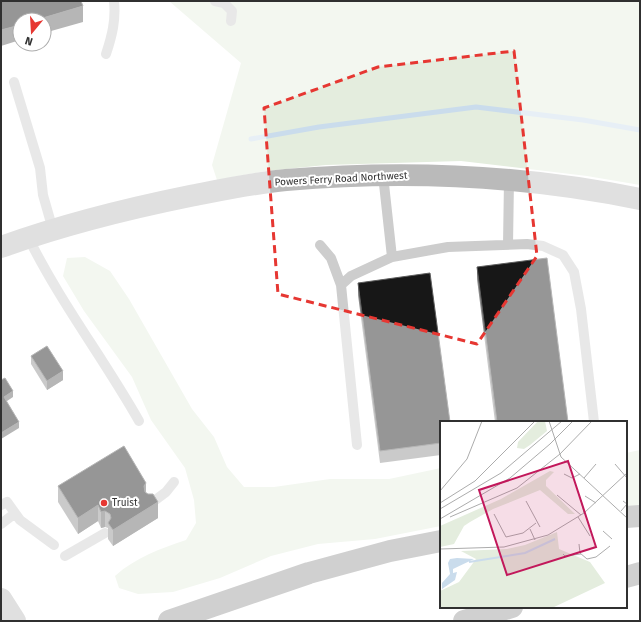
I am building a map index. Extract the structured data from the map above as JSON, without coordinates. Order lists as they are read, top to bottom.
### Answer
{
  "streets": {
    "main road": ["Powers Ferry Road Northwest"]
  },
  "places": ["Truist"],
  "north": "bottom"
}
